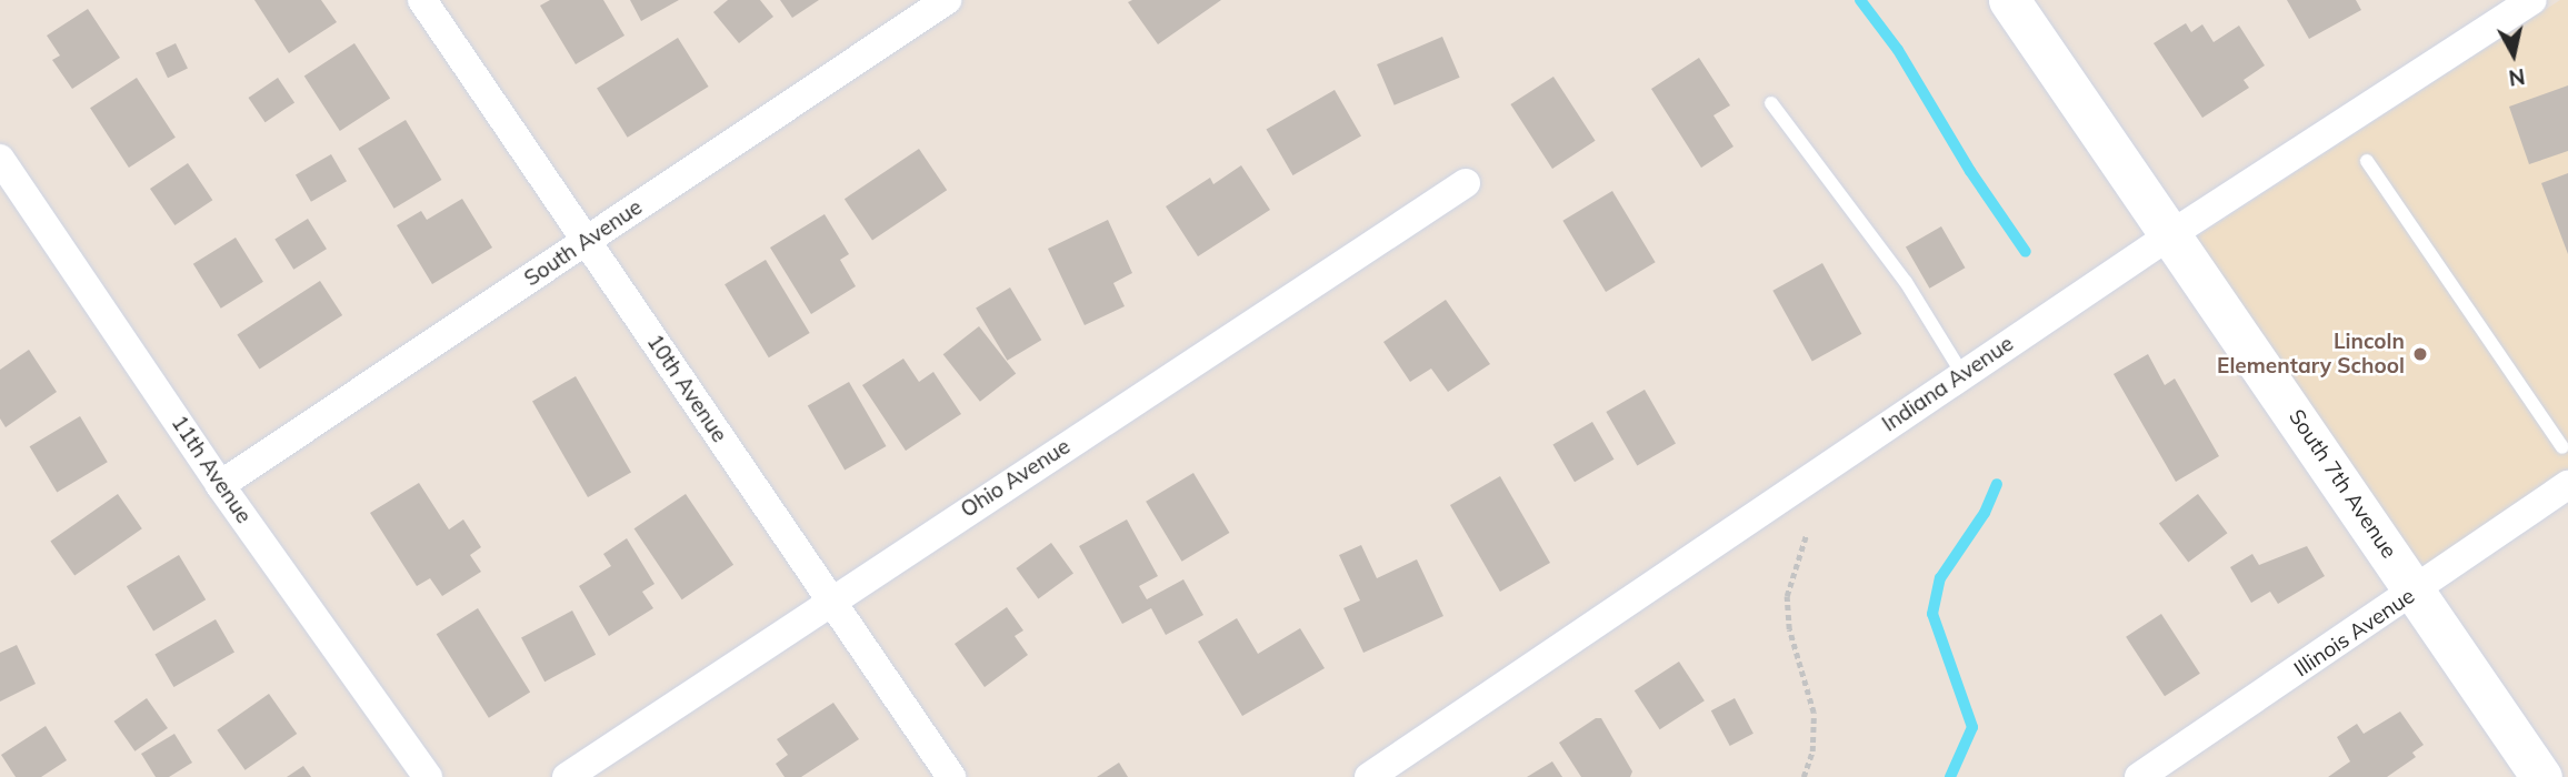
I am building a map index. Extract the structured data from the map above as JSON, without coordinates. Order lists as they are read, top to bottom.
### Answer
{
  "streets": {
    "street": [
      "South Avenue",
      "Indiana Avenue",
      "10th Avenue",
      "11th Avenue",
      "Ohio Avenue",
      "South 7th Avenue",
      "Illinois Avenue"
    ]
  },
  "crossings": [
    ["South Avenue", "10th Avenue"],
    ["South Avenue", "11th Avenue"],
    ["Indiana Avenue", "South 7th Avenue"],
    ["10th Avenue", "Ohio Avenue"],
    ["South 7th Avenue", "Illinois Avenue"]
  ],
  "places": ["Lincoln Elementary School"],
  "north": "bottom"
}
